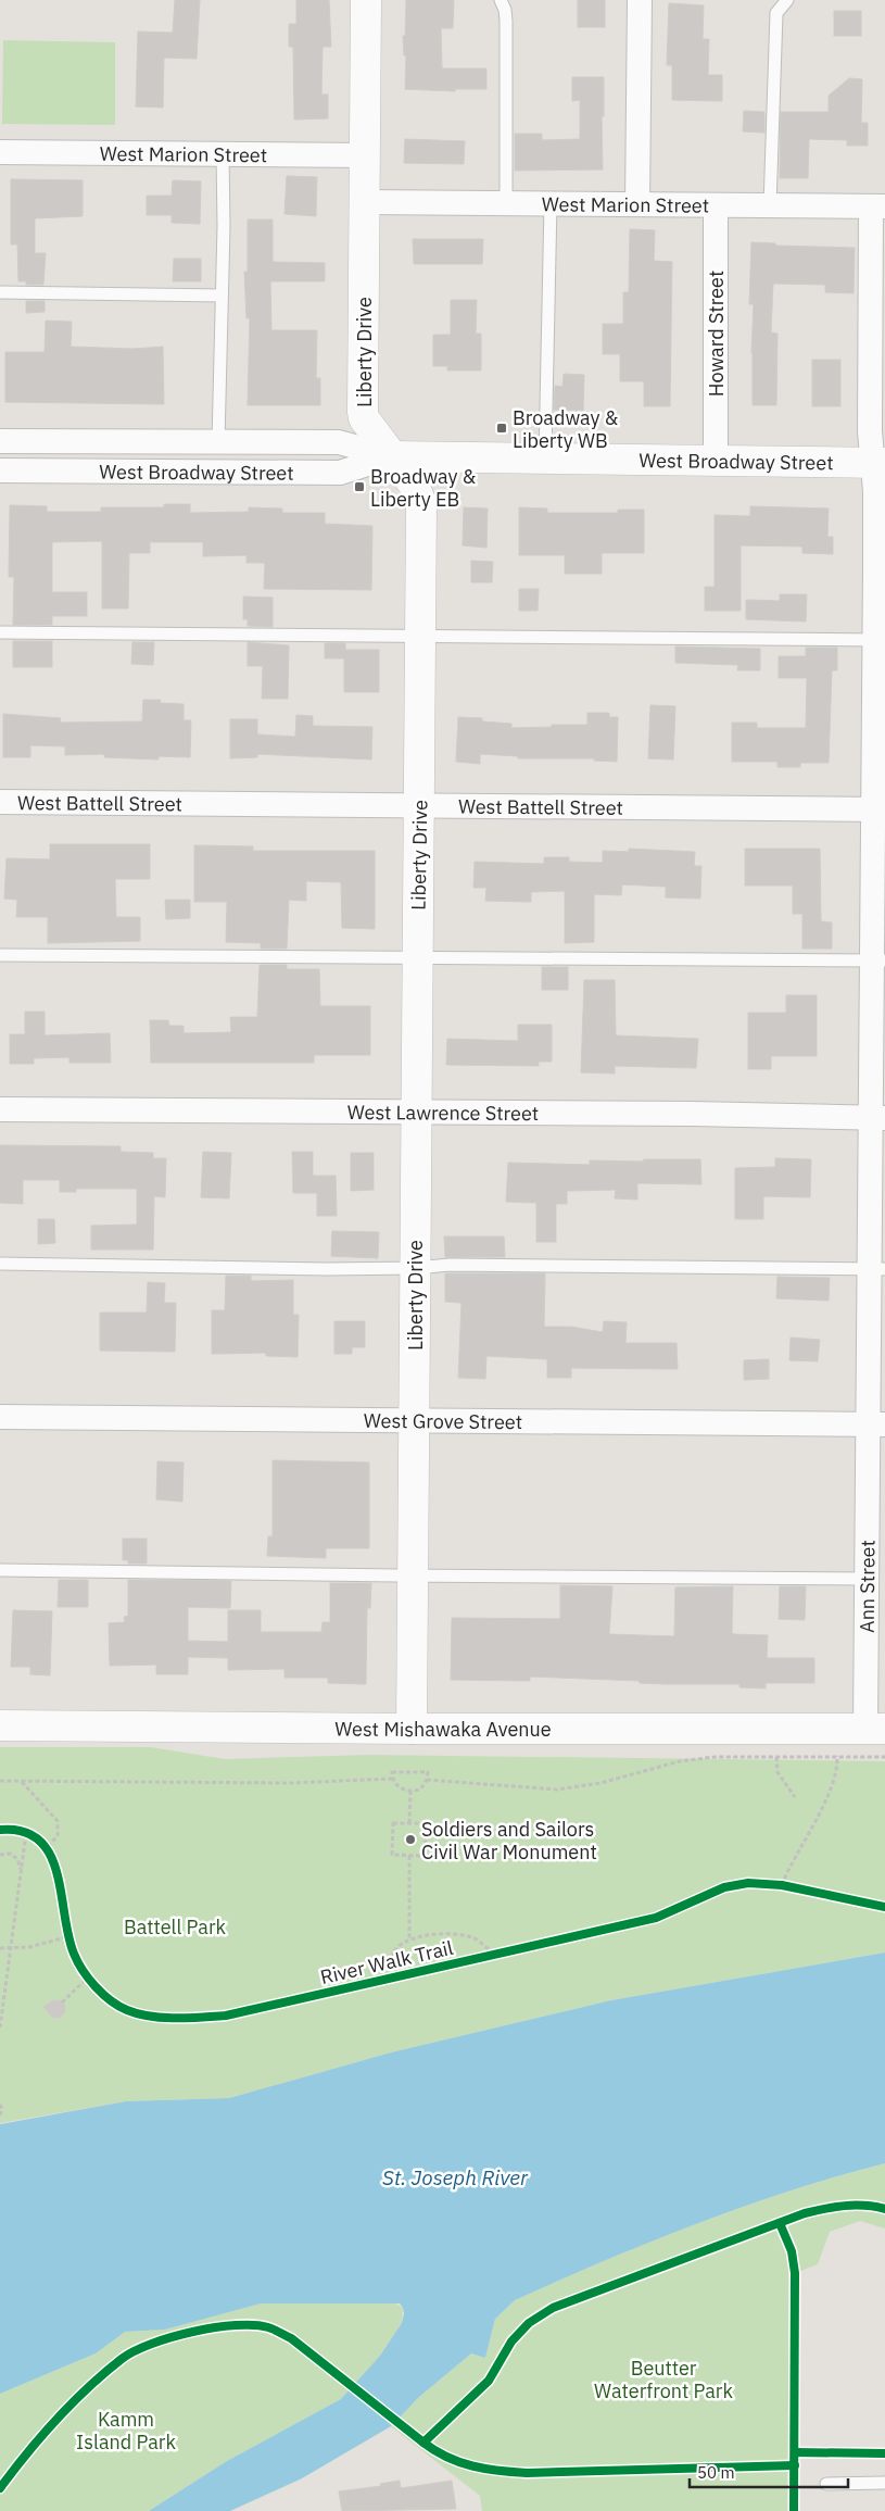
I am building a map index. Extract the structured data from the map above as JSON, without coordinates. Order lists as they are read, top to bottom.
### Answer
{
  "streets": {
    "street": [
      "West Marion Street",
      "Howard Street",
      "Liberty Drive",
      "West Broadway Street",
      "West Battell Street",
      "West Lawrence Street",
      "West Grove Street",
      "Ann Street",
      "West Mishawaka Avenue"
    ],
    "cycle path": ["River Walk Trail"]
  },
  "crossings": [
    ["West Marion Street", "Howard Street"],
    ["West Marion Street", "Liberty Drive"],
    ["West Marion Street", "Ann Street"],
    ["Howard Street", "West Broadway Street"],
    ["Liberty Drive", "West Broadway Street"],
    ["Liberty Drive", "West Battell Street"],
    ["Liberty Drive", "West Lawrence Street"],
    ["Liberty Drive", "West Grove Street"],
    ["Liberty Drive", "West Mishawaka Avenue"],
    ["West Broadway Street", "Ann Street"],
    ["West Battell Street", "Ann Street"],
    ["West Lawrence Street", "Ann Street"],
    ["West Grove Street", "Ann Street"],
    ["Ann Street", "West Mishawaka Avenue"]
  ],
  "water": ["St. Joseph River"],
  "parks": ["Battell Park", "Beutter Waterfront Park", "Kamm Island Park"],
  "places": {
    "transit": ["Broadway & Liberty WB", "Broadway & Liberty EB"],
    "other": ["Soldiers and Sailors Civil War Monument"]
  },
  "scale_bar": "50 m"
}
